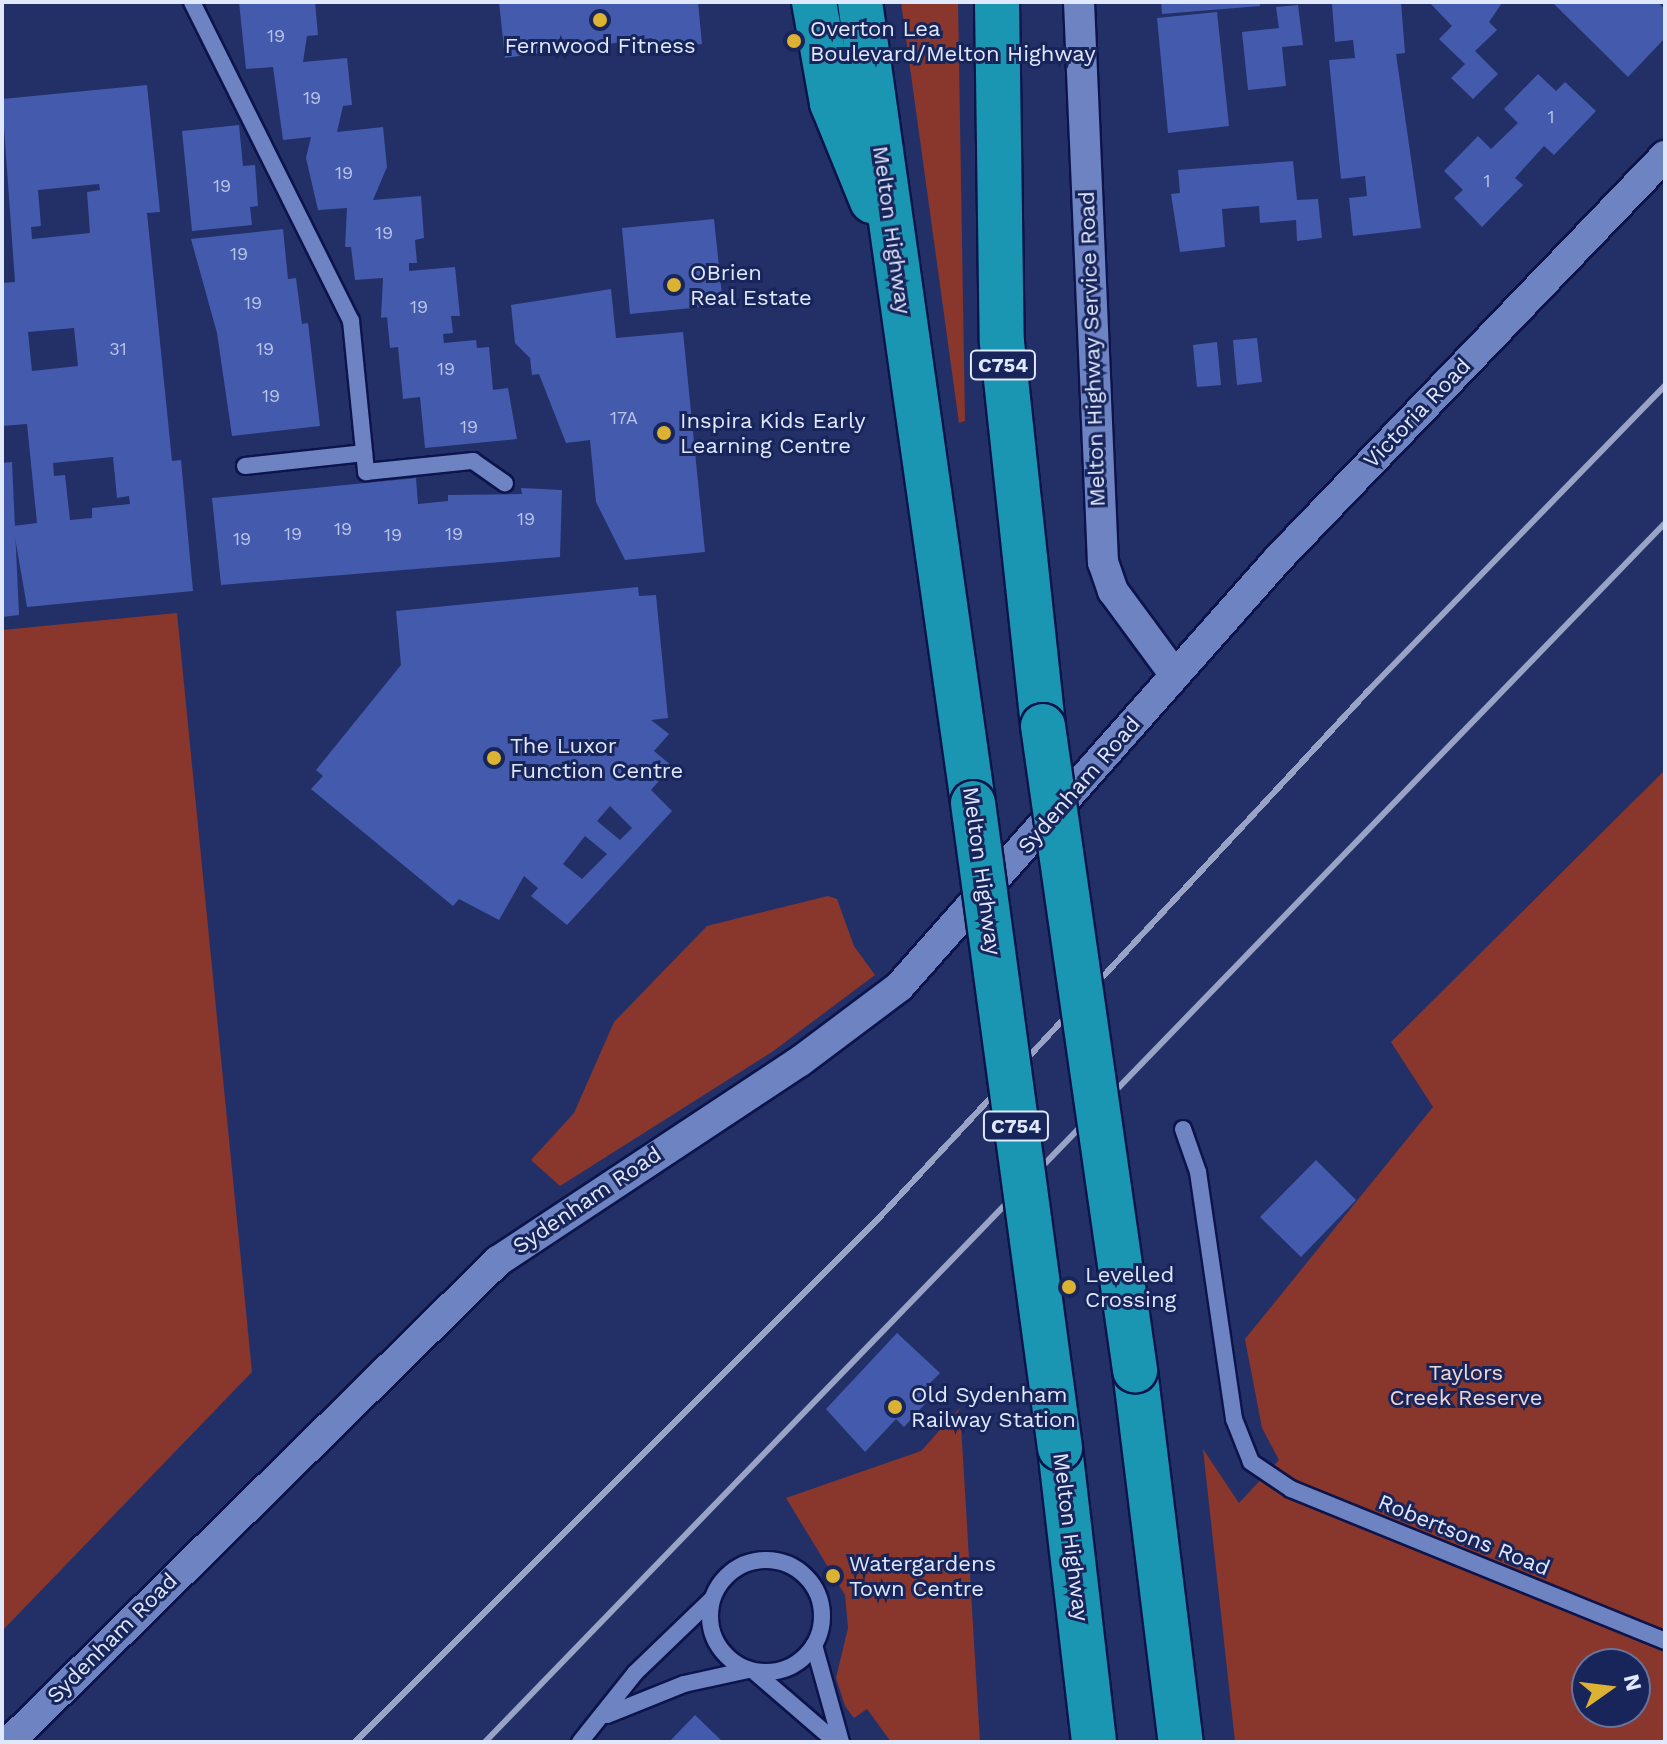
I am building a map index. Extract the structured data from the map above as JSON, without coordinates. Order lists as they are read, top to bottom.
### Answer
{
  "streets": {
    "highway": ["Melton Highway", "C754"],
    "street": ["Melton Highway Service Road", "Victoria Road", "Sydenham Road"],
    "lane": ["Robertsons Road"]
  },
  "crossings": [
    ["Melton Highway Service Road", "Victoria Road"],
    ["Melton Highway Service Road", "Sydenham Road"],
    ["Victoria Road", "Sydenham Road"]
  ],
  "parks": ["Taylors Creek Reserve"],
  "places": [
    "Fernwood Fitness",
    "Overton Lea Boulevard/Melton Highway",
    "OBrien Real Estate",
    "Inspira Kids Early Learning Centre",
    "The Luxor Function Centre",
    "Levelled Crossing",
    "Old Sydenham Railway Station",
    "Watergardens Town Centre"
  ],
  "house_numbers": [
    "19",
    "19",
    "1",
    "19",
    "1",
    "19",
    "19",
    "19",
    "19",
    "19",
    "31",
    "19",
    "19",
    "19",
    "17A",
    "19",
    "19",
    "19",
    "19",
    "19",
    "19",
    "19"
  ],
  "north": "right"
}
